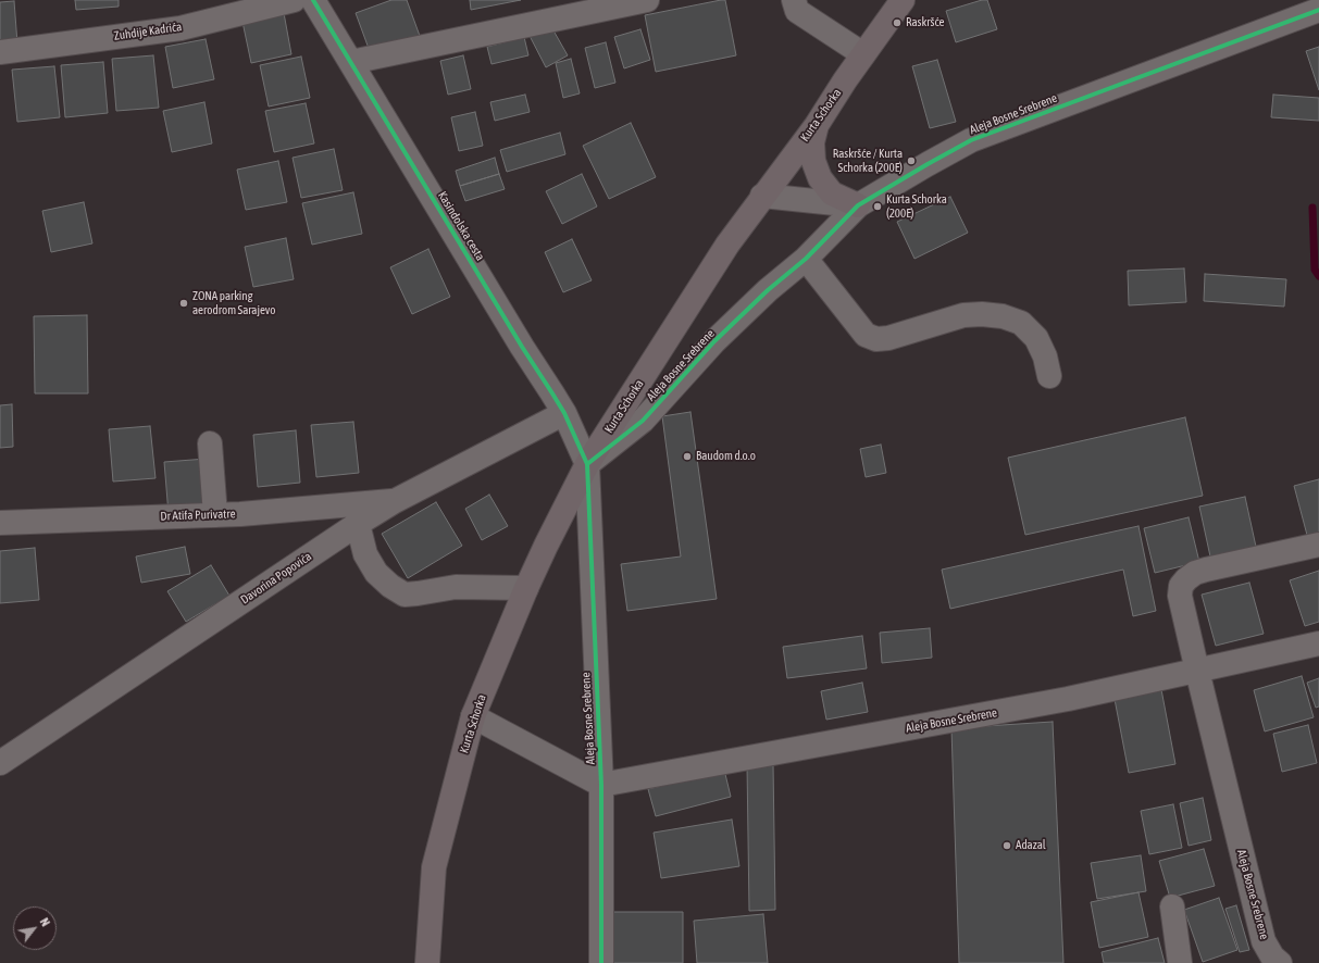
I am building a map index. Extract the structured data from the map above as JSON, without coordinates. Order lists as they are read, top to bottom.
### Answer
{
  "streets": {
    "main road": ["Kurta Schorka"],
    "street": [
      "Zuhdije Kadrića",
      "Aleja Bosne Srebrene",
      "Kasindolska cesta",
      "Dr Atifa Purivatre",
      "Davorina Popovića"
    ]
  },
  "crossings": [
    ["Aleja Bosne Srebrene", "Kurta Schorka"],
    ["Aleja Bosne Srebrene", "Kasindolska cesta"],
    ["Kurta Schorka", "Kasindolska cesta"],
    ["Kasindolska cesta", "Davorina Popovića"],
    ["Dr Atifa Purivatre", "Davorina Popovića"]
  ],
  "places": [
    "Raskršće",
    "Raskršće / Kurta Schorka (200E)",
    "Kurta Schorka (200E)",
    "ZONA parking aerodrom Sarajevo",
    "Baudom d.o.o",
    "Adazal"
  ],
  "north": "top right"
}
